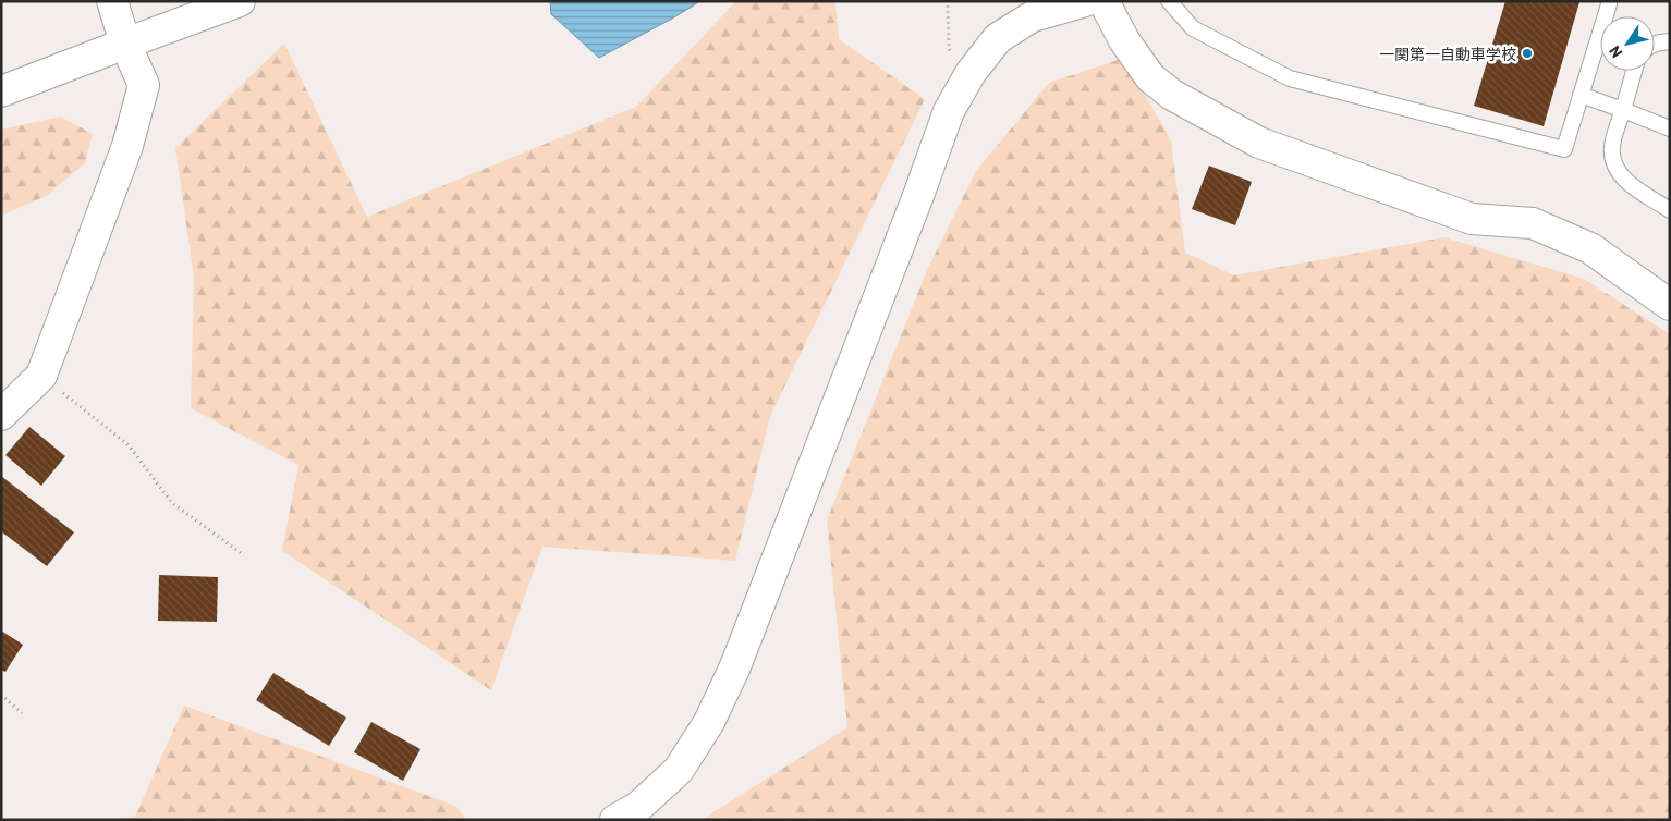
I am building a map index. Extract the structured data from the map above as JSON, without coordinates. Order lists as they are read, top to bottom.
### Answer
{
  "places": ["一関第一自動車学校"],
  "north": "bottom left"
}
